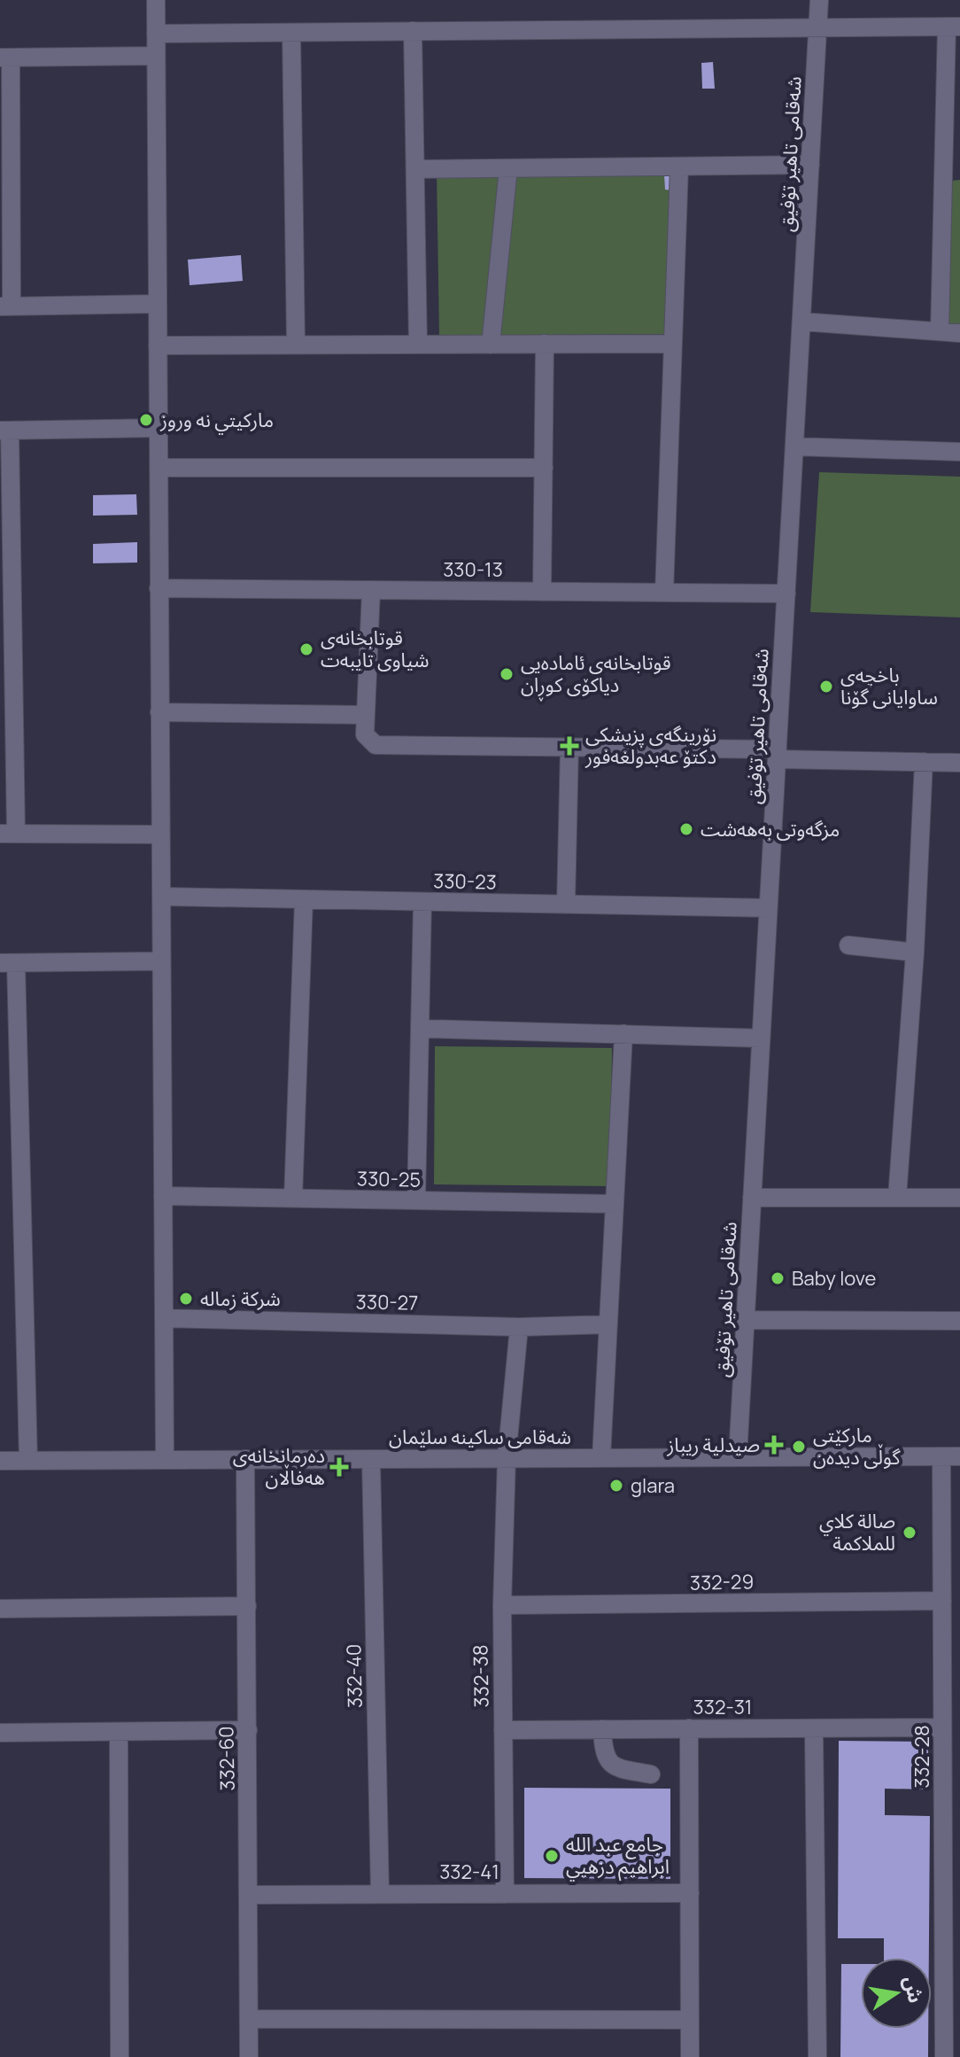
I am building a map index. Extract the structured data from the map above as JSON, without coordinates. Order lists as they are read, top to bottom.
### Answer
{
  "streets": {
    "street": [
      "شەقامی تاهیر تۆفیق",
      "330-13",
      "330-23",
      "330-25",
      "330-27",
      "شەقامی ساکینە سلێمان",
      "332-29",
      "332-40",
      "332-38",
      "332-31",
      "332-28",
      "332-60",
      "332-41"
    ]
  },
  "crossings": [
    ["شەقامی تاهیر تۆفیق", "330-13"],
    ["شەقامی تاهیر تۆفیق", "330-23"],
    ["شەقامی تاهیر تۆفیق", "شەقامی ساکینە سلێمان"],
    ["330-27", "332-38"],
    ["شەقامی ساکینە سلێمان", "332-40"],
    ["شەقامی ساکینە سلێمان", "332-38"],
    ["شەقامی ساکینە سلێمان", "332-28"],
    ["شەقامی ساکینە سلێمان", "332-60"],
    ["332-29", "332-38"],
    ["332-29", "332-28"],
    ["332-40", "332-41"],
    ["332-38", "332-31"],
    ["332-38", "332-41"],
    ["332-31", "332-28"],
    ["332-60", "332-41"]
  ],
  "places": {
    "other": [
      "ماركيتي نه وروز",
      "قوتابخانەی شیاوی تایبەت",
      "قوتابخانەی ئامادەیی دیاکۆی کوڕان",
      "باخچەی ساوایانی گۆنا",
      "مزگەوتی بەهەشت",
      "Baby love",
      "شركة زماله",
      "مارکێتی گوڵی دیدەن",
      "glara",
      "صالة كلاي للملاكمة",
      "جامع عبد الله ابراهيم دزهيي"
    ],
    "health": ["نۆرینگەی پزیشکی دکتۆ عەبدولغەفور", "صيدلية ريباز", "دەرمانخانەی هەفاڵان"]
  },
  "north": "right"
}
